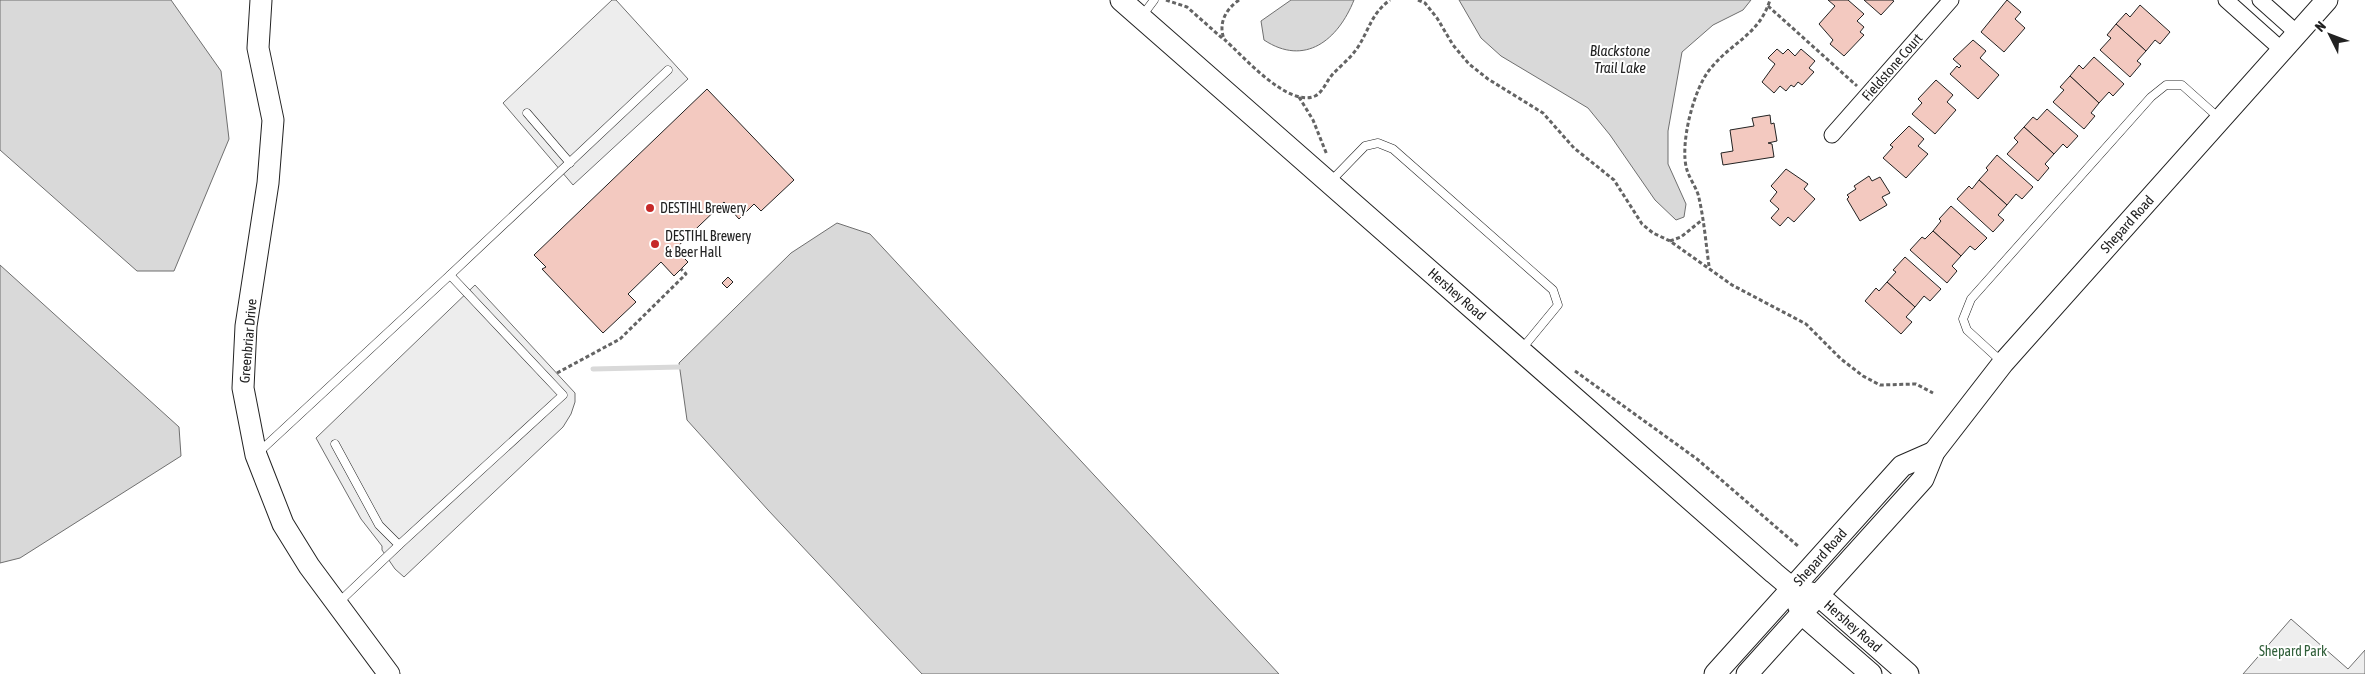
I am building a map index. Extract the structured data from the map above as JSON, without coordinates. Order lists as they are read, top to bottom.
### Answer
{
  "streets": {
    "street": [
      "Fieldstone Court",
      "Shepard Road",
      "Hershey Road",
      "Greenbriar Drive"
    ]
  },
  "crossings": [
    ["Shepard Road", "Hershey Road"]
  ],
  "water": ["Blackstone Trail Lake"],
  "parks": ["Shepard Park"],
  "places": ["DESTIHL Brewery", "DESTIHL Brewery & Beer Hall"],
  "north": "top left"
}
